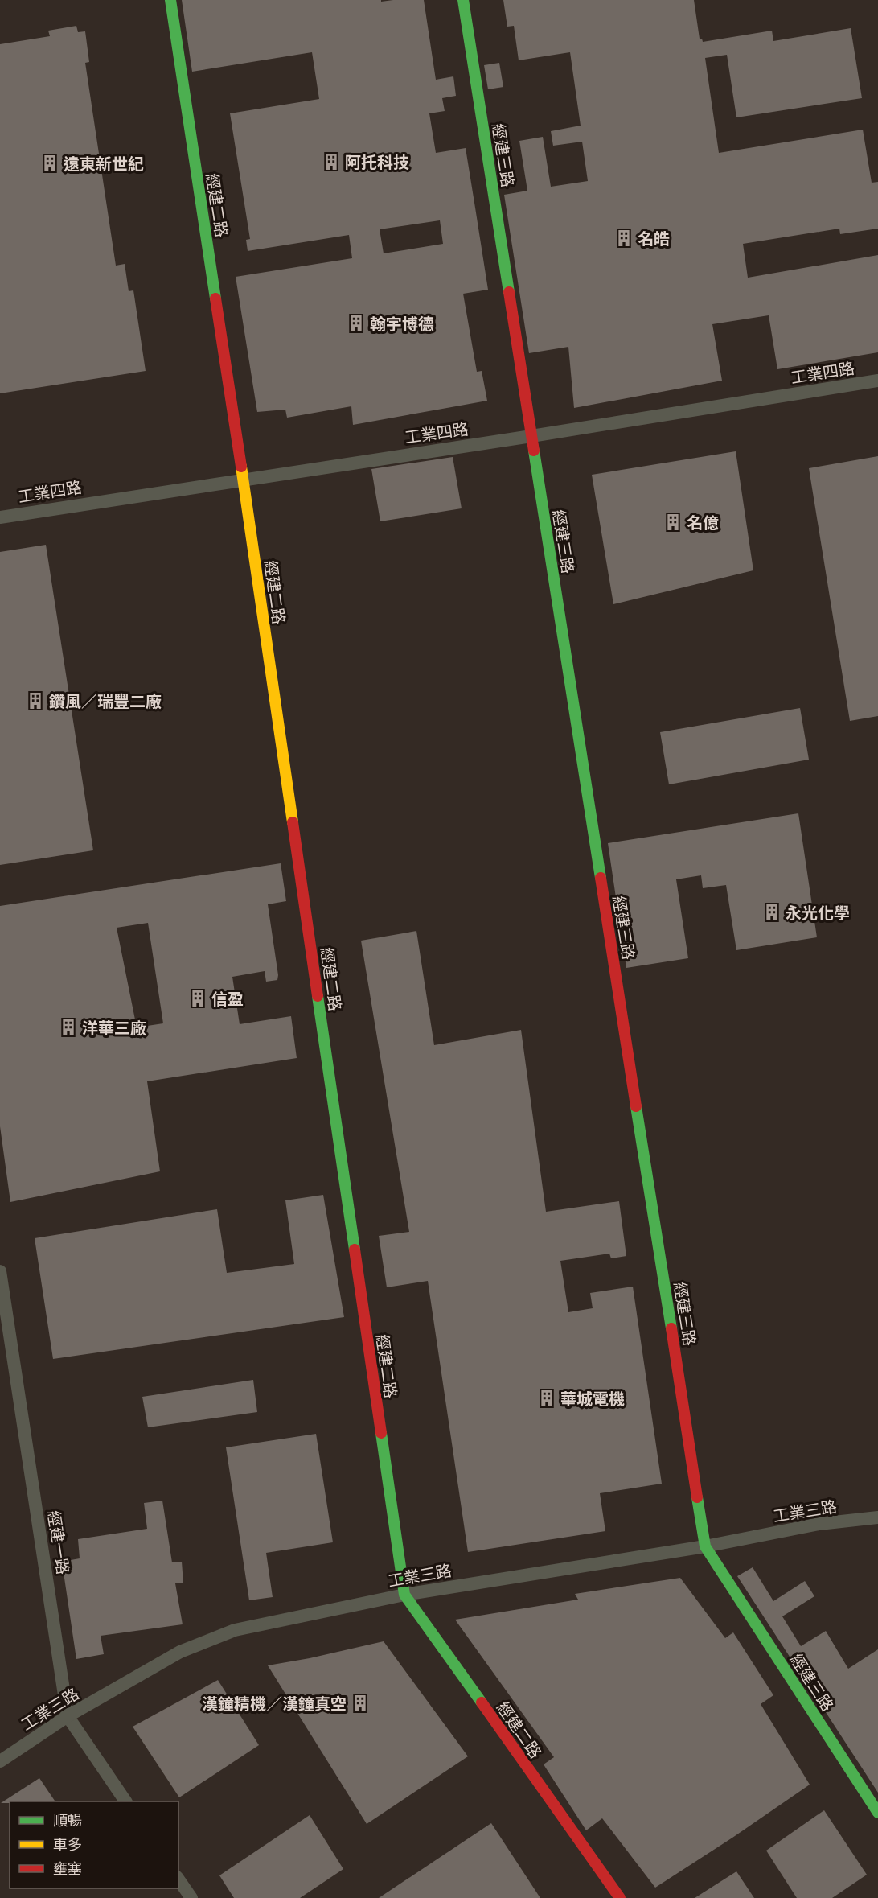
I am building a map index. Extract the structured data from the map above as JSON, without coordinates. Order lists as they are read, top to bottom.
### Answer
{
  "streets": {
    "street": [
      "經建三路",
      "經建二路",
      "工業四路",
      "工業三路",
      "經建一路"
    ]
  },
  "crossings": [
    ["經建三路", "工業四路"],
    ["經建三路", "工業三路"],
    ["經建二路", "工業四路"],
    ["經建二路", "工業三路"],
    ["工業三路", "經建一路"]
  ],
  "places": {
    "building": [
      "阿托科技",
      "遠東新世紀",
      "名皓",
      "翰宇博德",
      "名億",
      "鑽風／瑞豐二廠",
      "永光化學",
      "信盈",
      "洋華三廠",
      "華城電機",
      "漢鐘精機／漢鐘真空"
    ]
  },
  "legend": ["順暢", "車多", "壅塞"]
}
